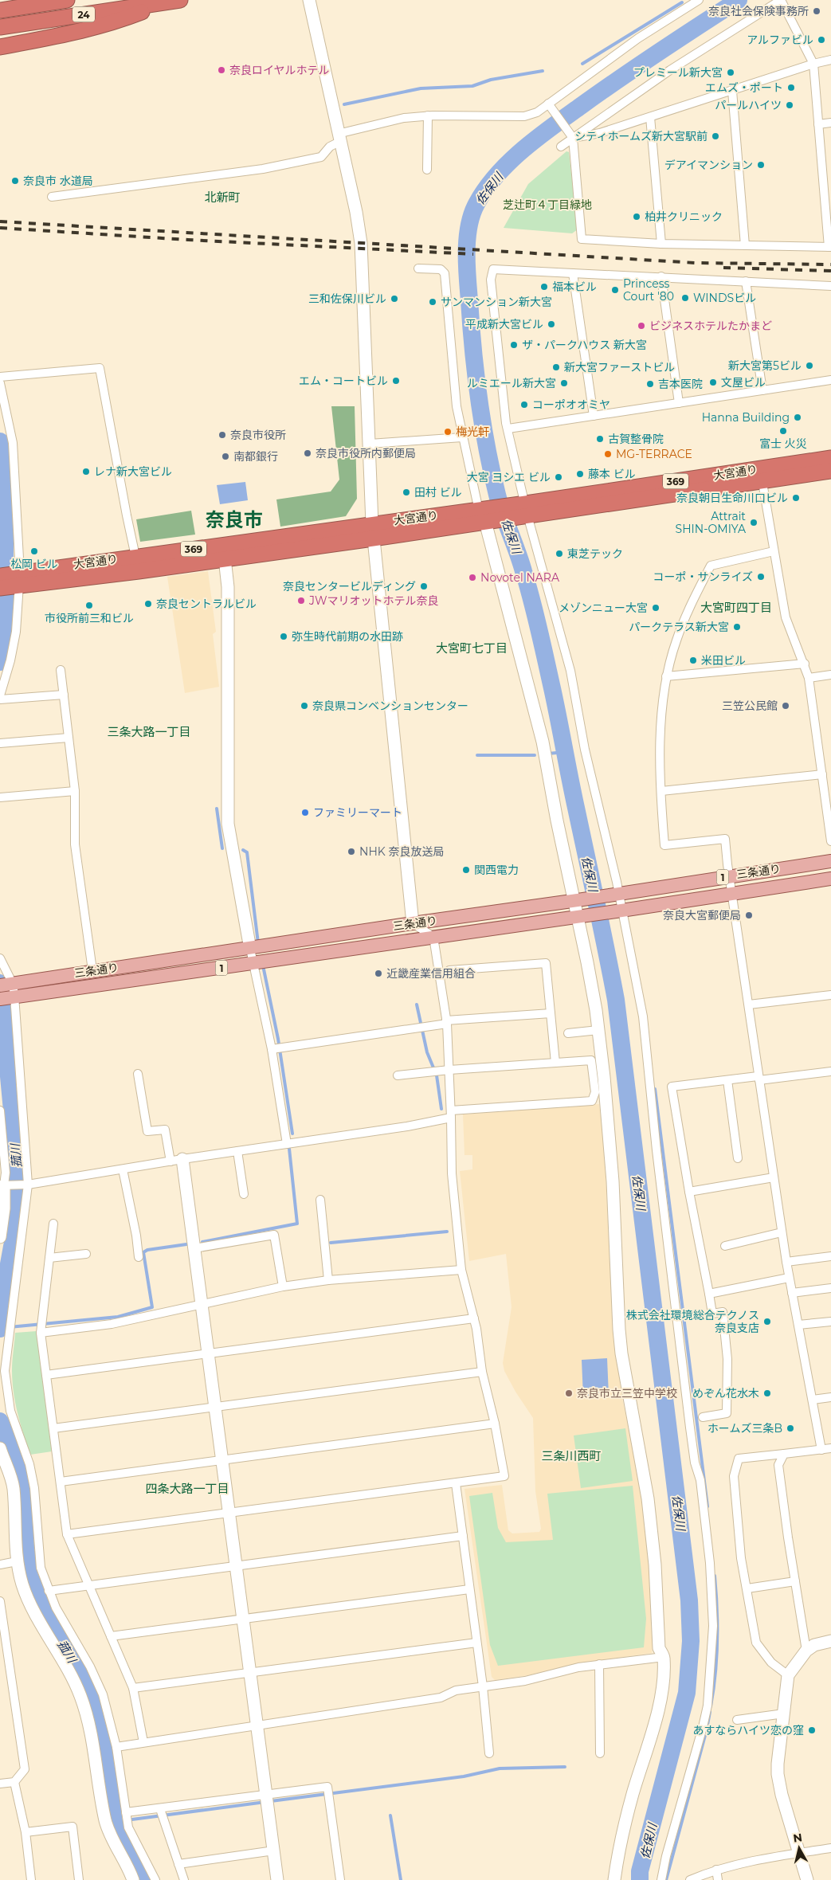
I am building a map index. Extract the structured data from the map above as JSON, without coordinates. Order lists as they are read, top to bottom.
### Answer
{
  "streets": {
    "highway": ["24", "大宮通り", "369"],
    "main road": ["三条通り", "1"]
  },
  "districts": [
    "北新町",
    "奈良市",
    "大宮町四丁目",
    "大宮町七丁目",
    "三条大路一丁目",
    "三条川西町",
    "四条大路一丁目"
  ],
  "water": ["佐保川", "菰川"],
  "parks": ["芝辻町４丁目緑地"],
  "places": [
    "奈良社会保険事務所",
    "アルファビル",
    "奈良ロイヤルホテル",
    "プレミール新大宮",
    "エムズ・ポート",
    "パールハイツ",
    "シティホームズ新大宮駅前",
    "デアイマンション",
    "奈良市 水道局",
    "柏井クリニック",
    "福本ビル",
    "Princess Court '80",
    "WINDSビル",
    "三和佐保川ビル",
    "サンマンション新大宮",
    "平成新大宮ビル",
    "ビジネスホテルたかまど",
    "ザ・パークハウス 新大宮",
    "新大宮第5ビル",
    "新大宮ファーストビル",
    "エム・コートビル",
    "文屋ビル",
    "ルミエール新大宮",
    "吉本医院",
    "コーポオオミヤ",
    "Hanna Building",
    "富士 火災",
    "梅光軒",
    "奈良市役所",
    "古賀整骨院",
    "奈良市役所内郵便局",
    "MG-TERRACE",
    "南都銀行",
    "レナ新大宮ビル",
    "藤本 ビル",
    "大宮 ヨシエ ビル",
    "田村 ビル",
    "奈良朝日生命川口ビル",
    "Attrait SHIN-OMIYA",
    "松岡 ビル",
    "東芝テック",
    "コーポ・サンライズ",
    "Novotel NARA",
    "奈良センタービルディング",
    "JWマリオットホテル奈良",
    "奈良セントラルビル",
    "市役所前三和ビル",
    "メゾンニュー大宮",
    "パークテラス新大宮",
    "弥生時代前期の水田跡",
    "米田ビル",
    "奈良県コンベンションセンター",
    "三笠公民館",
    "ファミリーマート",
    "NHK 奈良放送局",
    "関西電力",
    "奈良大宮郵便局",
    "近畿産業信用組合",
    "株式会社環境総合テクノス 奈良支店",
    "奈良市立三笠中学校",
    "めぞん花水木",
    "ホームズ三条B",
    "あすならハイツ恋の窪"
  ],
  "north": "top"
}
